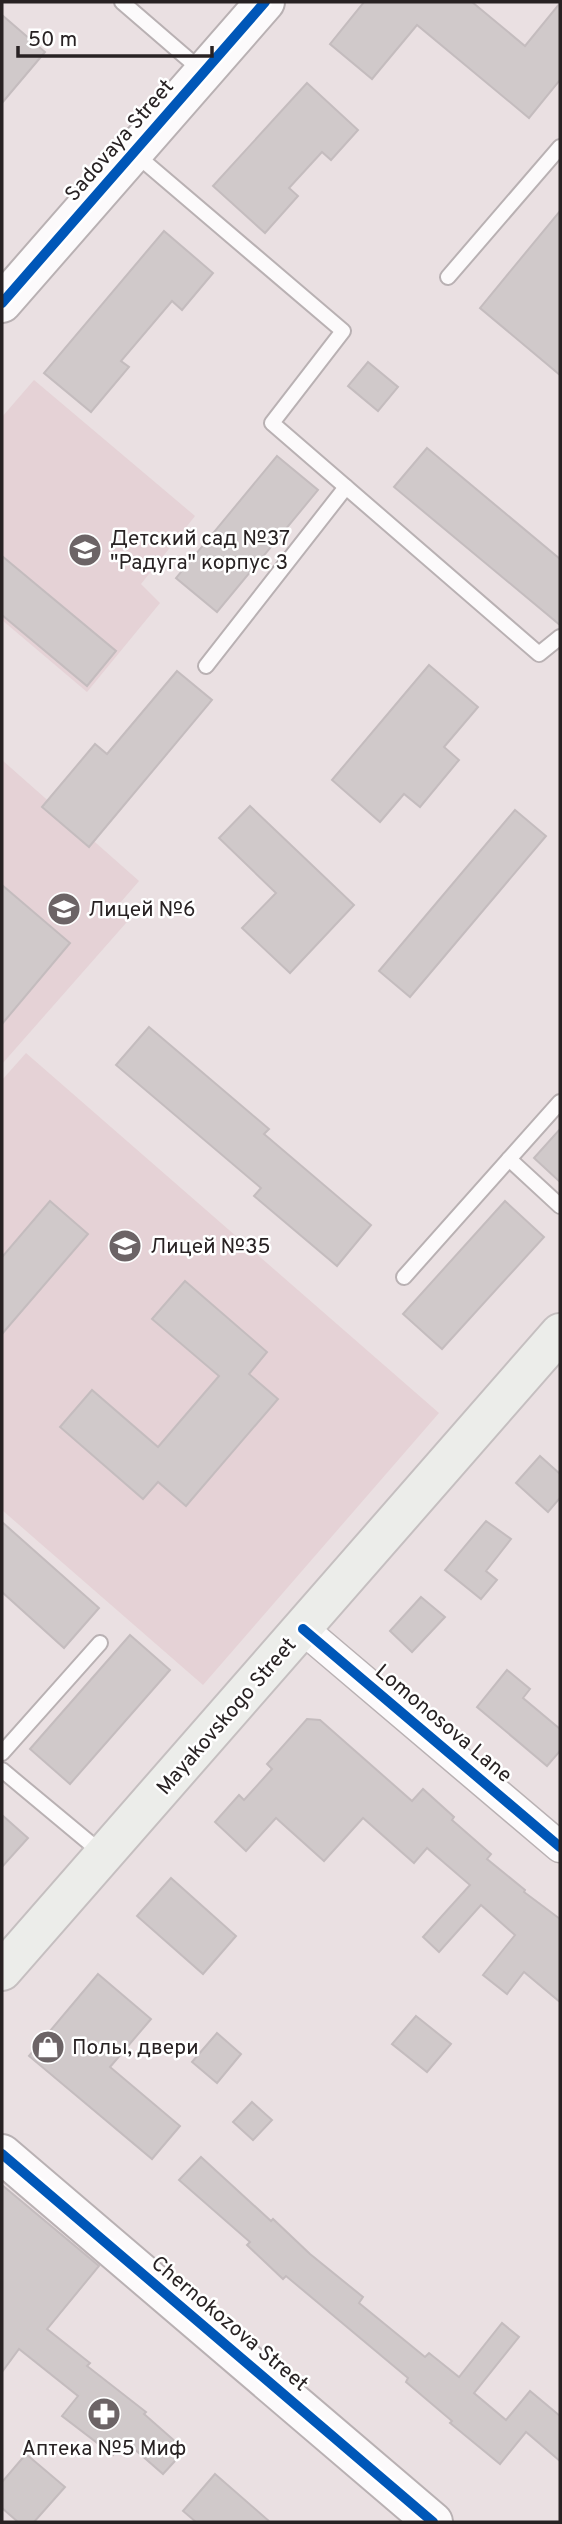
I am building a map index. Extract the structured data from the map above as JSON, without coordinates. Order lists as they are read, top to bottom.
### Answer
{
  "streets": {
    "main road": ["Mayakovskogo Street"],
    "street": ["Sadovaya Street", "Lomonosova Lane", "Chernokozova Street"]
  },
  "crossings": [
    ["Mayakovskogo Street", "Lomonosova Lane"]
  ],
  "places": {
    "school or university": ["Детский сад №37 \"Радуга\" корпус 3", "Лицей №6", "Лицей №35"],
    "shop": ["Полы, двери"],
    "pharmacy": ["Аптека №5 Миф"]
  },
  "scale_bar": "50 m"
}
